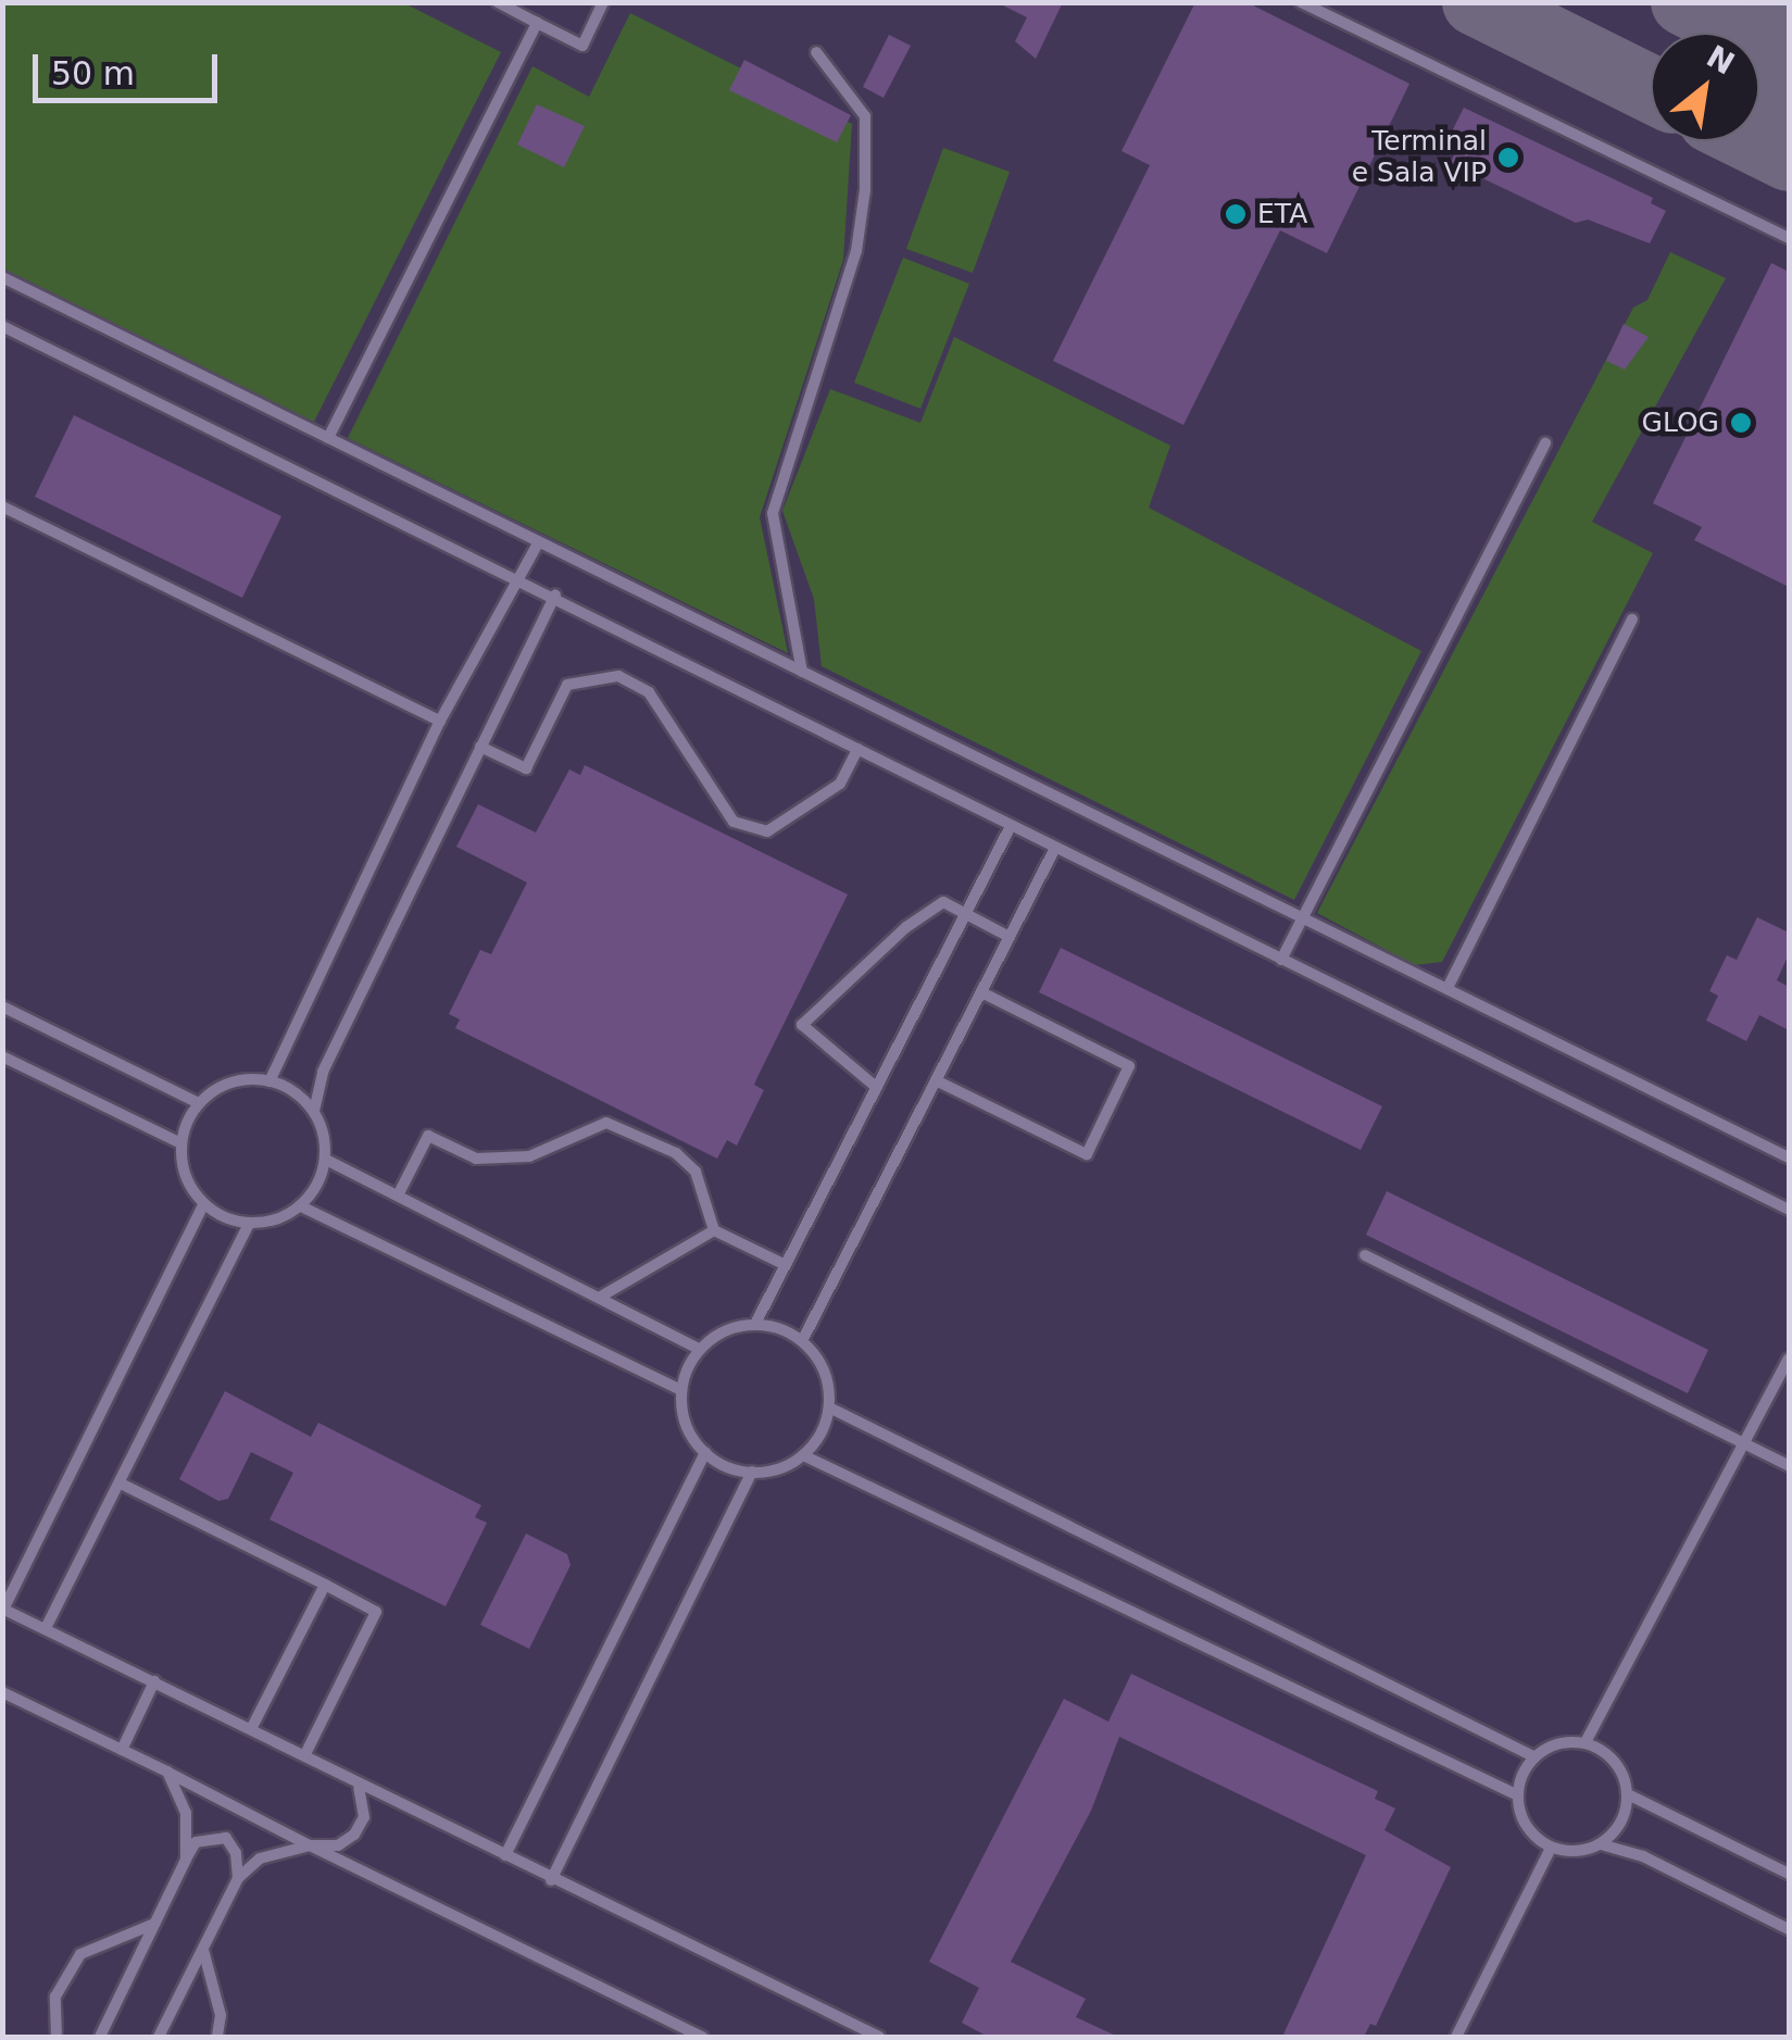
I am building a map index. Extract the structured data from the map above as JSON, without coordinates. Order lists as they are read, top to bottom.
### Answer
{
  "places": ["Terminal e Sala VIP", "ETA", "GLOG"],
  "scale_bar": "50 m",
  "north": "top right"
}
